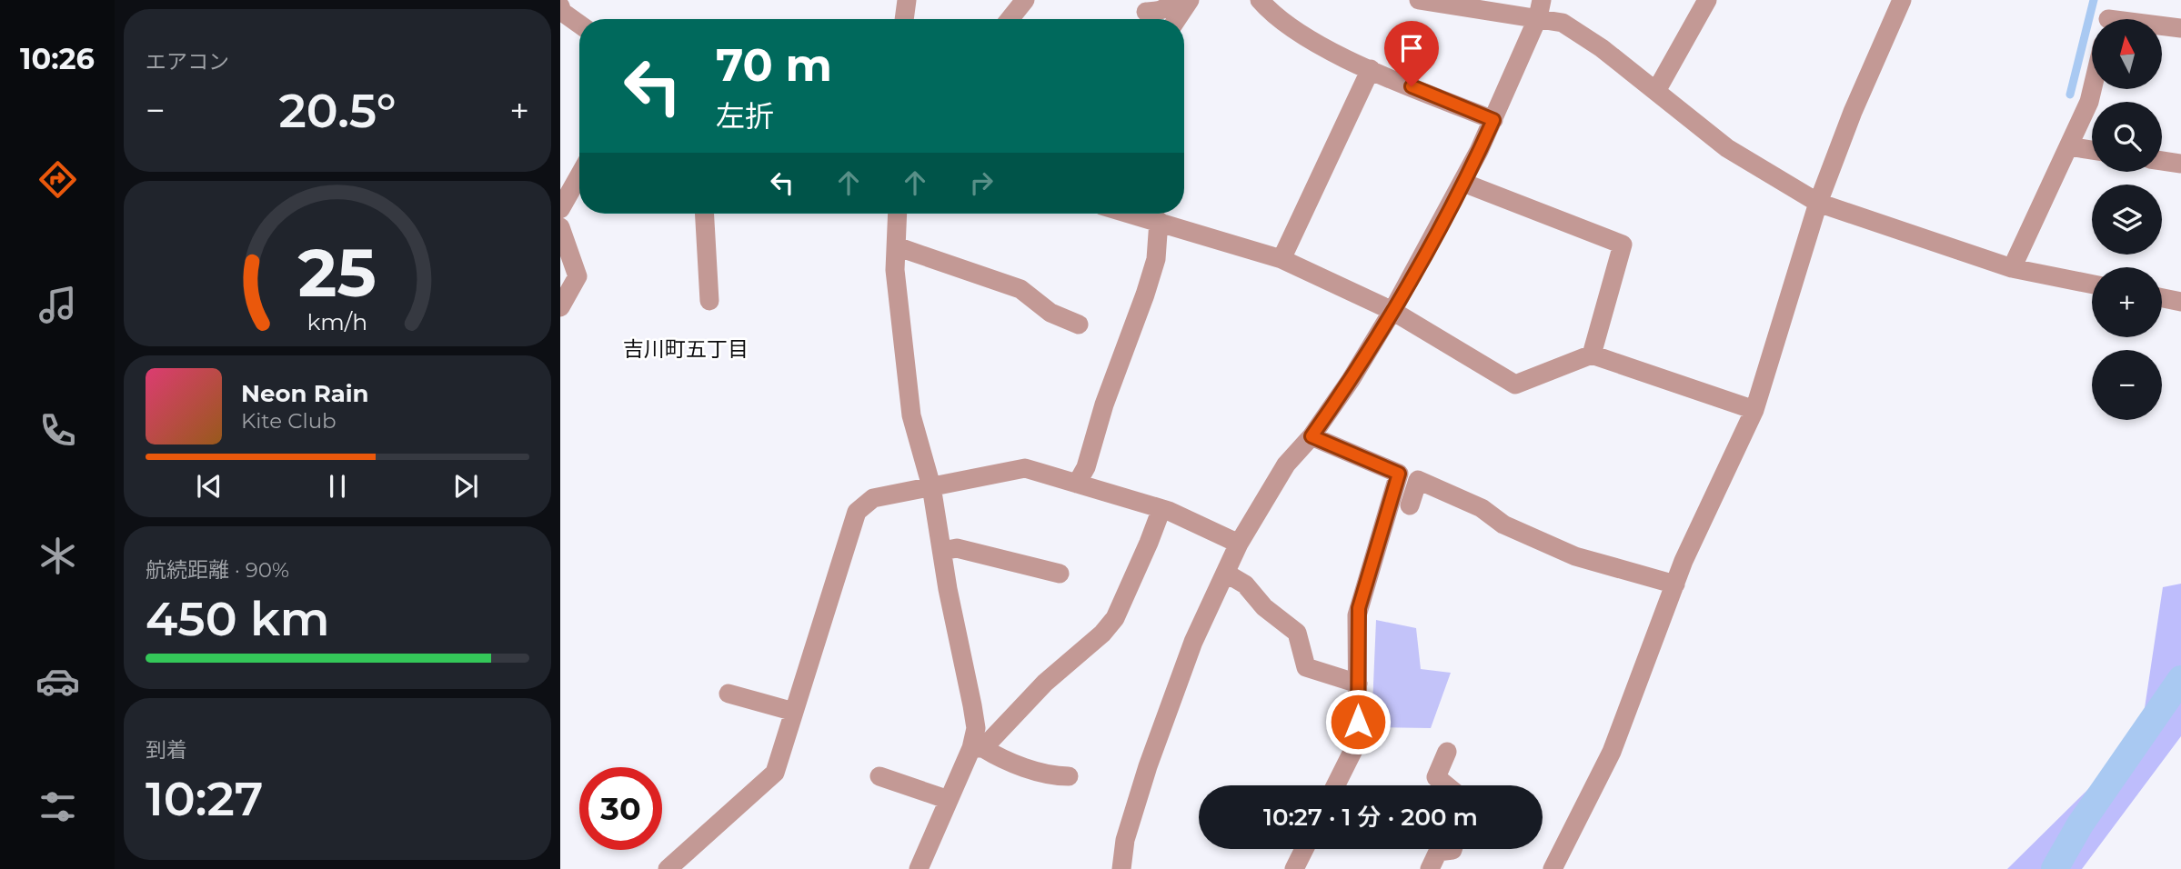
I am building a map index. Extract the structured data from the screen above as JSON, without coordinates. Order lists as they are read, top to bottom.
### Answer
{
  "districts": ["吉川町五丁目"],
  "north": "top",
  "page": {
    "tabs": "10:26",
    "tile": [
      "エアコン",
      ["航続距離 · 90%", "450 km"],
      ["到着", "10:27"]
    ],
    "map_buttons": ["+", "−"],
    "turn": ["70 m", "左折"],
    "heat": ["−", "20.5°", "+"],
    "song": ["Neon Rain", "Kite Club"],
    "limit": "30",
    "trip": "10:27 · 1 分 · 200 m",
    "gauge": ["25", "km/h"]
  }
}
